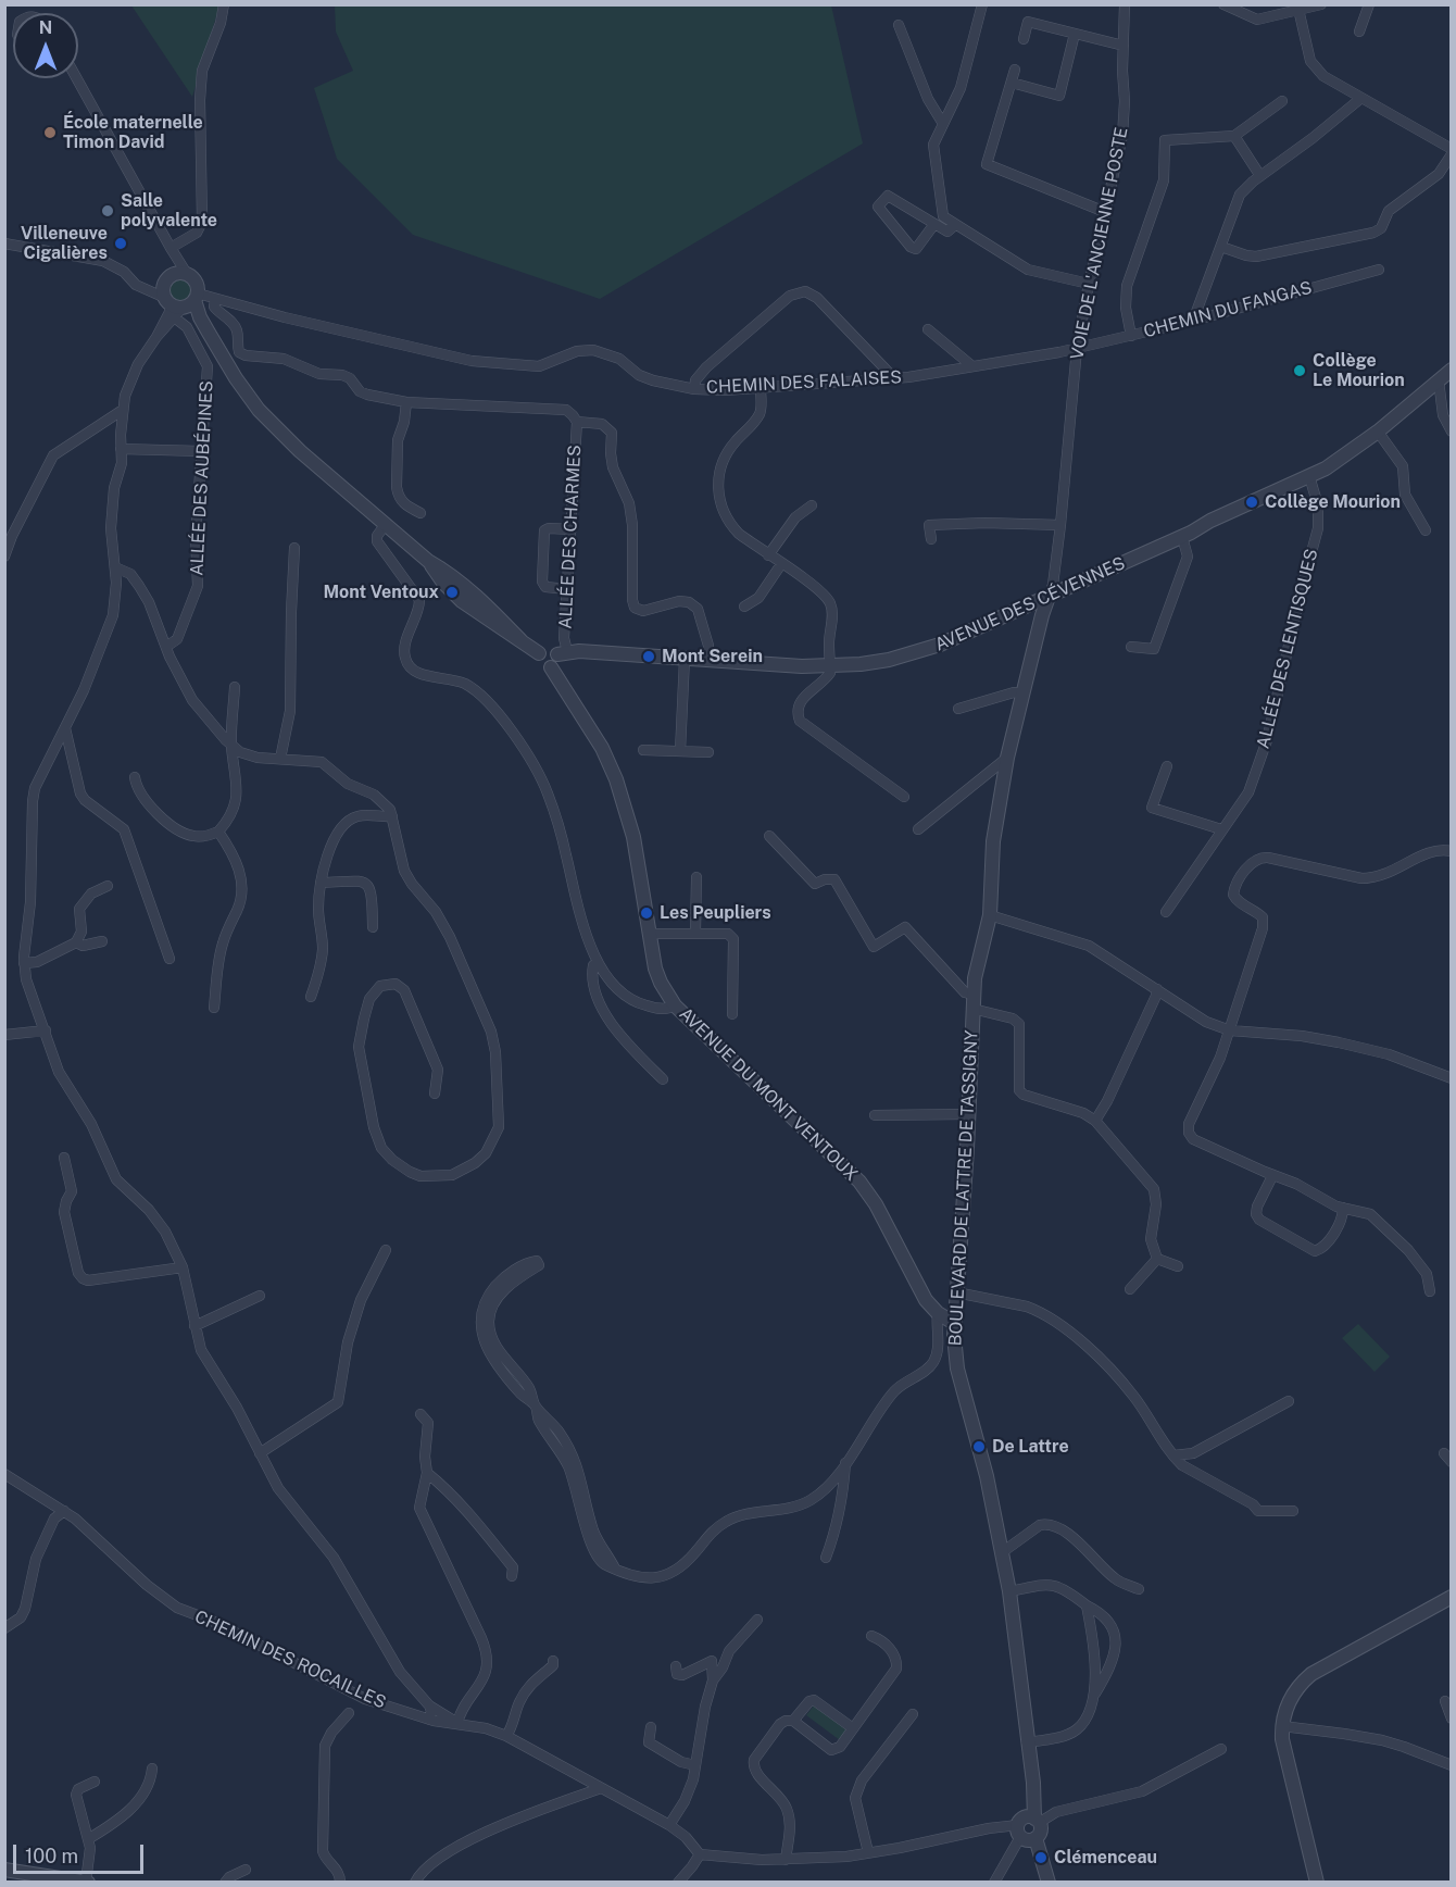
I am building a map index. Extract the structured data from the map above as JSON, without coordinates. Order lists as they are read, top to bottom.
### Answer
{
  "streets": {
    "street": [
      "VOIE DE L'ANCIENNE POSTE",
      "CHEMIN DU FANGAS",
      "CHEMIN DES FALAISES",
      "ALLÉE DES AUBÉPINES",
      "ALLÉE DES CHARMES",
      "AVENUE DES CÉVENNES",
      "ALLÉE DES LENTISQUES",
      "AVENUE DU MONT VENTOUX",
      "BOULEVARD DE LATTRE DE TASSIGNY",
      "CHEMIN DES ROCAILLES"
    ]
  },
  "crossings": [
    ["VOIE DE L'ANCIENNE POSTE", "CHEMIN DU FANGAS"],
    ["VOIE DE L'ANCIENNE POSTE", "CHEMIN DES FALAISES"],
    ["VOIE DE L'ANCIENNE POSTE", "AVENUE DES CÉVENNES"],
    ["VOIE DE L'ANCIENNE POSTE", "BOULEVARD DE LATTRE DE TASSIGNY"],
    ["CHEMIN DU FANGAS", "CHEMIN DES FALAISES"],
    ["CHEMIN DES FALAISES", "ALLÉE DES AUBÉPINES"],
    ["ALLÉE DES CHARMES", "AVENUE DES CÉVENNES"],
    ["ALLÉE DES CHARMES", "AVENUE DU MONT VENTOUX"],
    ["AVENUE DES CÉVENNES", "ALLÉE DES LENTISQUES"],
    ["AVENUE DES CÉVENNES", "AVENUE DU MONT VENTOUX"],
    ["AVENUE DES CÉVENNES", "BOULEVARD DE LATTRE DE TASSIGNY"],
    ["AVENUE DU MONT VENTOUX", "BOULEVARD DE LATTRE DE TASSIGNY"]
  ],
  "places": [
    "École maternelle Timon David",
    "Salle polyvalente",
    "Villeneuve Cigalières",
    "Collège Le Mourion",
    "Collège Mourion",
    "Mont Ventoux",
    "Mont Serein",
    "Les Peupliers",
    "De Lattre",
    "Clémenceau"
  ],
  "scale_bar": "100 m",
  "north": "top"
}
